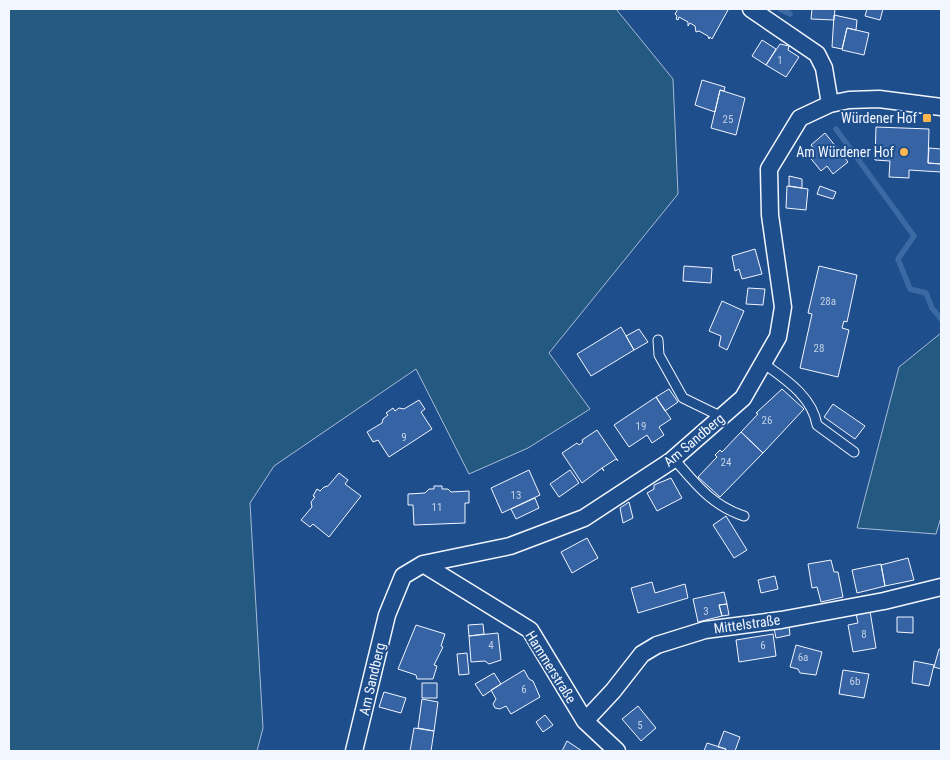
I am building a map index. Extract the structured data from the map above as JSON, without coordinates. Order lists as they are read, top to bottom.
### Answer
{
  "streets": {
    "street": ["Am Sandberg", "Mittelstraße", "Hammerstraße"]
  },
  "crossings": [
    ["Am Sandberg", "Hammerstraße"],
    ["Mittelstraße", "Hammerstraße"]
  ],
  "places": {
    "transit": ["Würdener Hof"],
    "other": ["Am Würdener Hof"]
  },
  "house_numbers": [
    "1",
    "25",
    "28a",
    "28",
    "26",
    "19",
    "9",
    "24",
    "13",
    "11",
    "3",
    "8",
    "4",
    "6",
    "6a",
    "6b",
    "6",
    "5"
  ]
}
